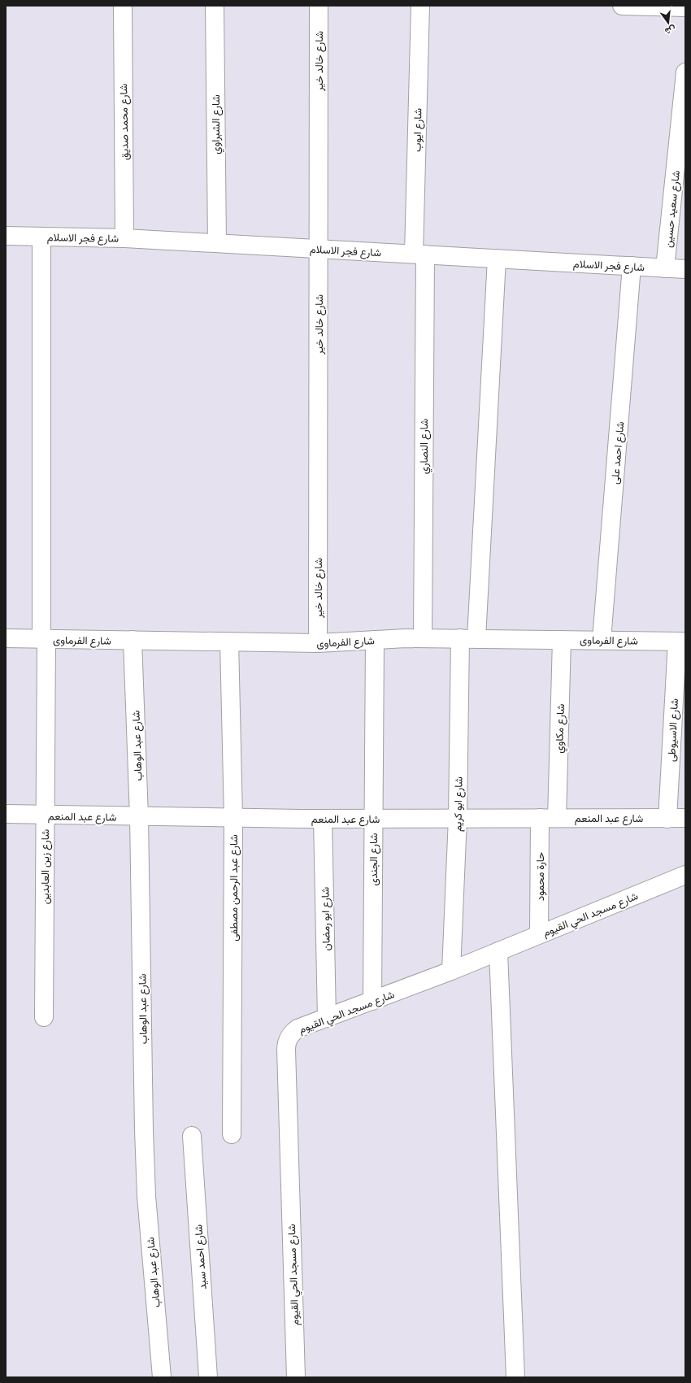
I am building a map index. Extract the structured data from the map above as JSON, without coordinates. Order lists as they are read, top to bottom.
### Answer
{
  "streets": {
    "street": [
      "شارع خالد خير",
      "شارع محمد صديق",
      "شارع الشبراوي",
      "شارع ايوب",
      "شارع سعيد حسين",
      "شارع فجر الاسلام",
      "شارع النصاري",
      "شارع احمد على",
      "شارع الفرماوى",
      "شارع مكاوي",
      "شارع الاسيوطى",
      "شارع عبد الوهاب",
      "شارع ابو كريم",
      "شارع عبد المنعم",
      "شارع الجندى",
      "شارع زين العابدين",
      "حارة محمود",
      "شارع عبد الرحمن مصطفى",
      "شارع مسجد الحي القيوم",
      "شارع ابو رمضان",
      "شارع احمد سيد"
    ]
  },
  "crossings": [
    ["شارع خالد خير", "شارع فجر الاسلام"],
    ["شارع خالد خير", "شارع الفرماوى"],
    ["شارع محمد صديق", "شارع فجر الاسلام"],
    ["شارع الشبراوي", "شارع فجر الاسلام"],
    ["شارع ايوب", "شارع فجر الاسلام"],
    ["شارع ايوب", "شارع النصاري"],
    ["شارع سعيد حسين", "شارع فجر الاسلام"],
    ["شارع فجر الاسلام", "شارع النصاري"],
    ["شارع فجر الاسلام", "شارع احمد على"],
    ["شارع فجر الاسلام", "شارع ابو كريم"],
    ["شارع فجر الاسلام", "شارع زين العابدين"],
    ["شارع النصاري", "شارع الفرماوى"],
    ["شارع احمد على", "شارع الفرماوى"],
    ["شارع الفرماوى", "شارع مكاوي"],
    ["شارع الفرماوى", "شارع الاسيوطى"],
    ["شارع الفرماوى", "شارع عبد الوهاب"],
    ["شارع الفرماوى", "شارع ابو كريم"],
    ["شارع الفرماوى", "شارع الجندى"],
    ["شارع الفرماوى", "شارع زين العابدين"],
    ["شارع الفرماوى", "شارع عبد الرحمن مصطفى"],
    ["شارع مكاوي", "شارع عبد المنعم"],
    ["شارع مكاوي", "حارة محمود"],
    ["شارع الاسيوطى", "شارع عبد المنعم"],
    ["شارع عبد الوهاب", "شارع عبد المنعم"],
    ["شارع ابو كريم", "شارع عبد المنعم"],
    ["شارع ابو كريم", "شارع مسجد الحي القيوم"],
    ["شارع عبد المنعم", "شارع الجندى"],
    ["شارع عبد المنعم", "شارع زين العابدين"],
    ["شارع عبد المنعم", "حارة محمود"],
    ["شارع عبد المنعم", "شارع عبد الرحمن مصطفى"],
    ["شارع عبد المنعم", "شارع ابو رمضان"],
    ["شارع الجندى", "شارع مسجد الحي القيوم"],
    ["حارة محمود", "شارع مسجد الحي القيوم"],
    ["شارع مسجد الحي القيوم", "شارع ابو رمضان"]
  ],
  "north": "bottom"
}
